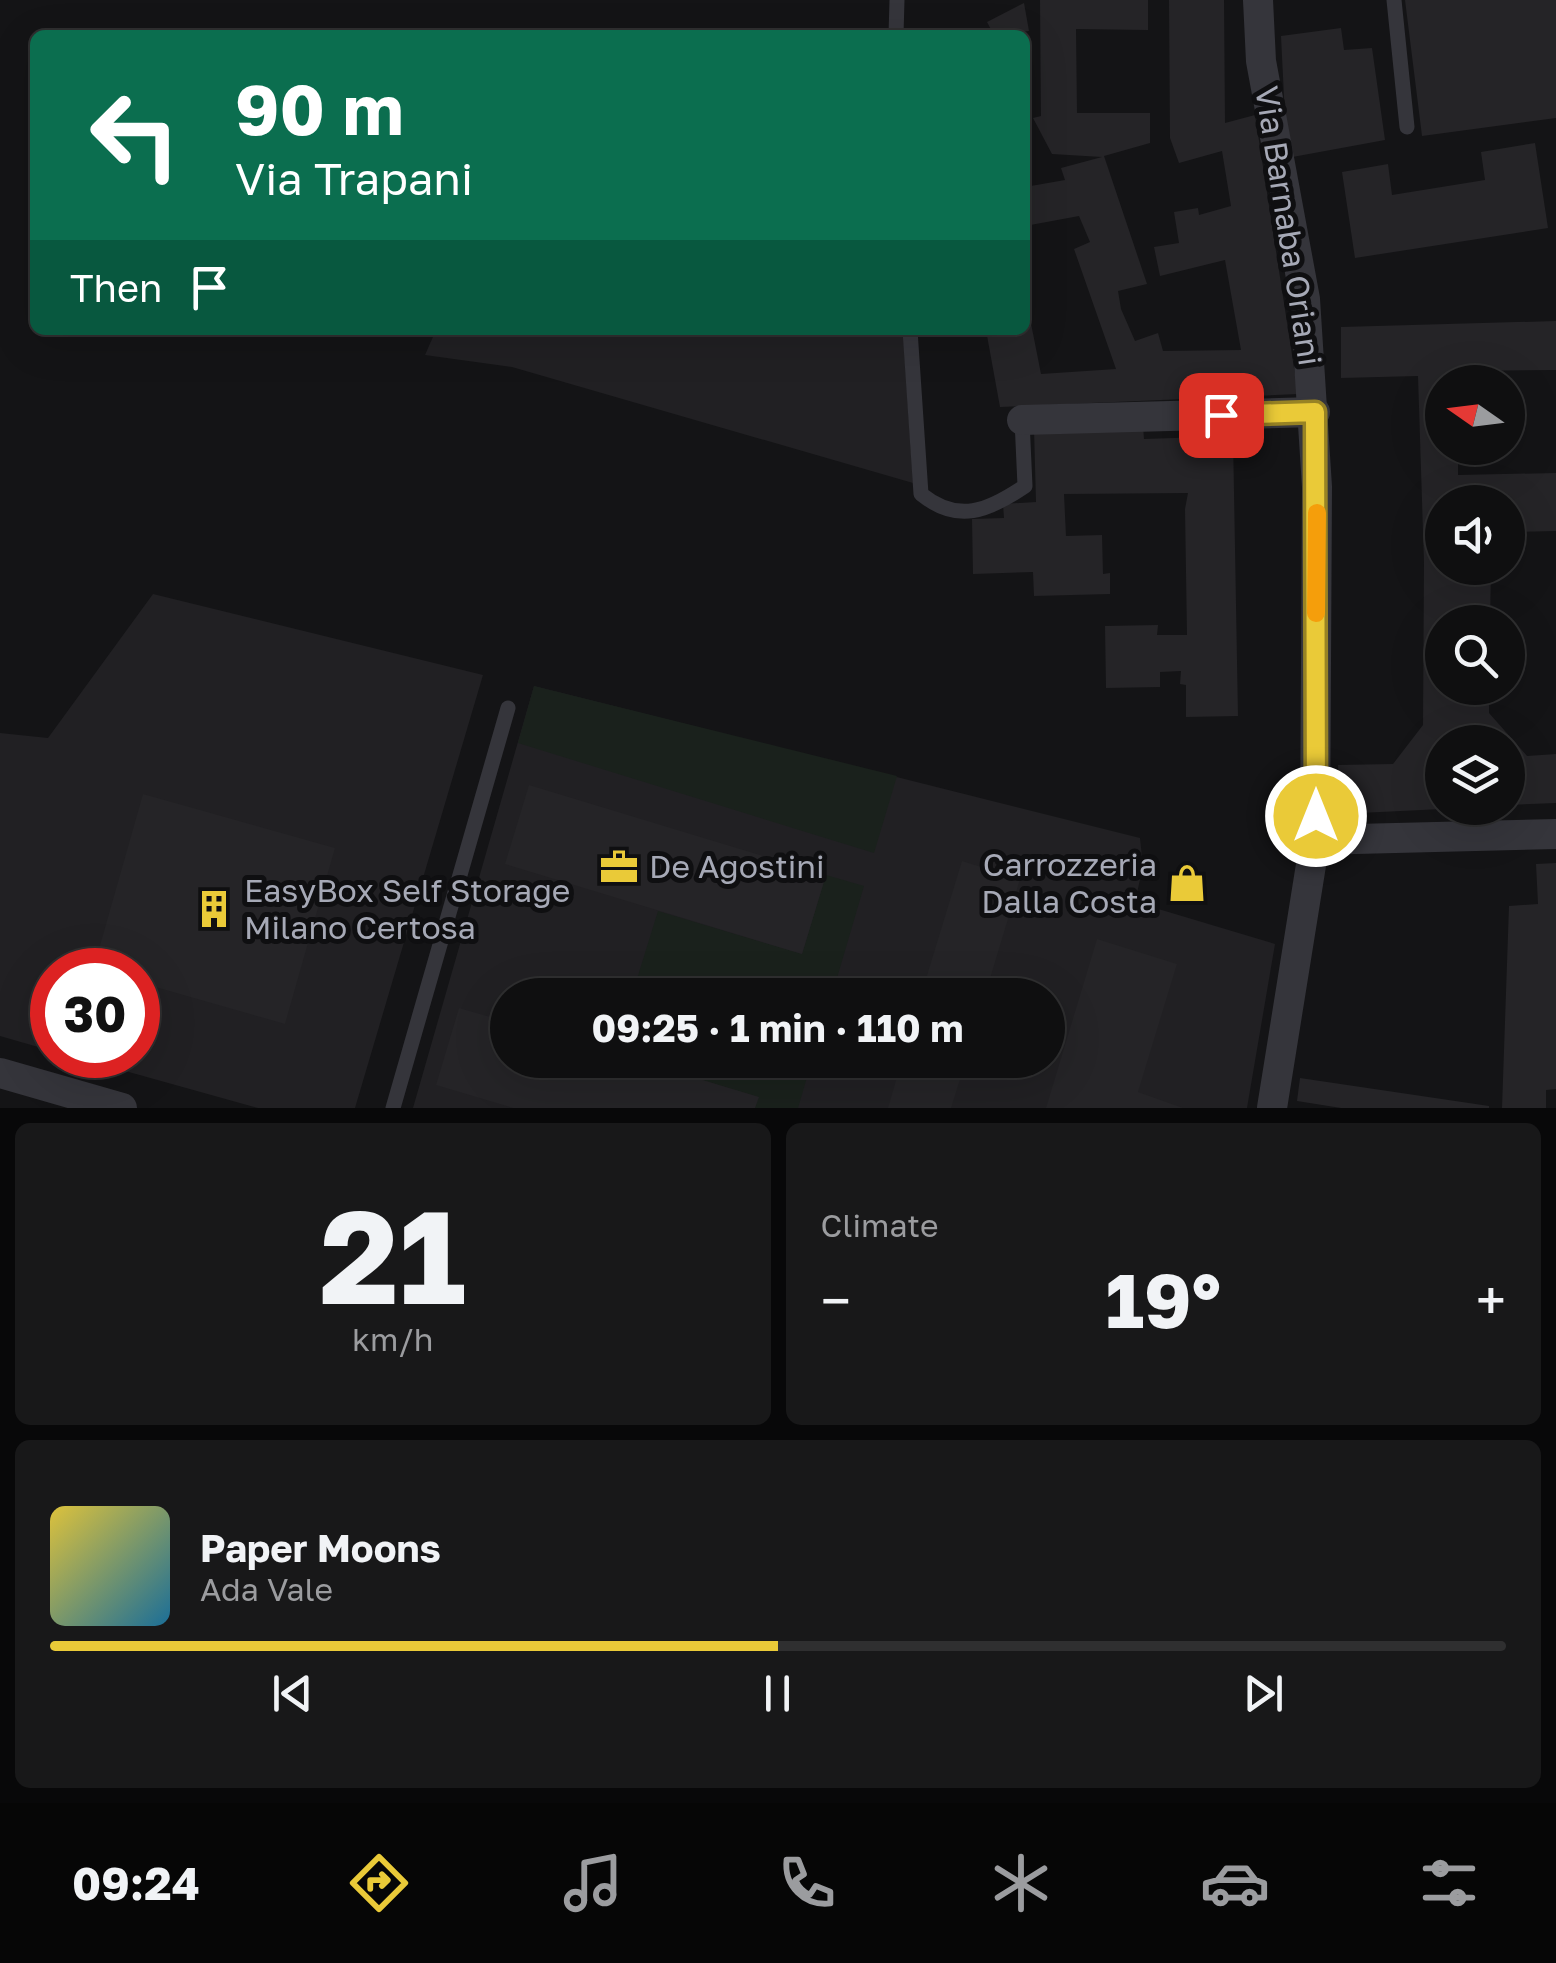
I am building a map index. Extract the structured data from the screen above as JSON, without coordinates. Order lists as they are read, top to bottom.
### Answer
{
  "streets": {
    "street": ["Via Barnaba Oriani"]
  },
  "places": {
    "office": ["De Agostini"],
    "shop": ["Carrozzeria Dalla Costa"],
    "building": ["EasyBox Self Storage Milano Certosa"]
  },
  "north": "left",
  "page": {
    "turn": ["90 m", "Via Trapani"],
    "then": "Then",
    "limit": "30",
    "trip": "09:25 · 1 min · 110 m",
    "tile": [
      ["21", "km/h"],
      "Climate"
    ],
    "heat": ["−", "19°", "+"],
    "song": ["Paper Moons", "Ada Vale"],
    "tabs": "09:24"
  }
}
